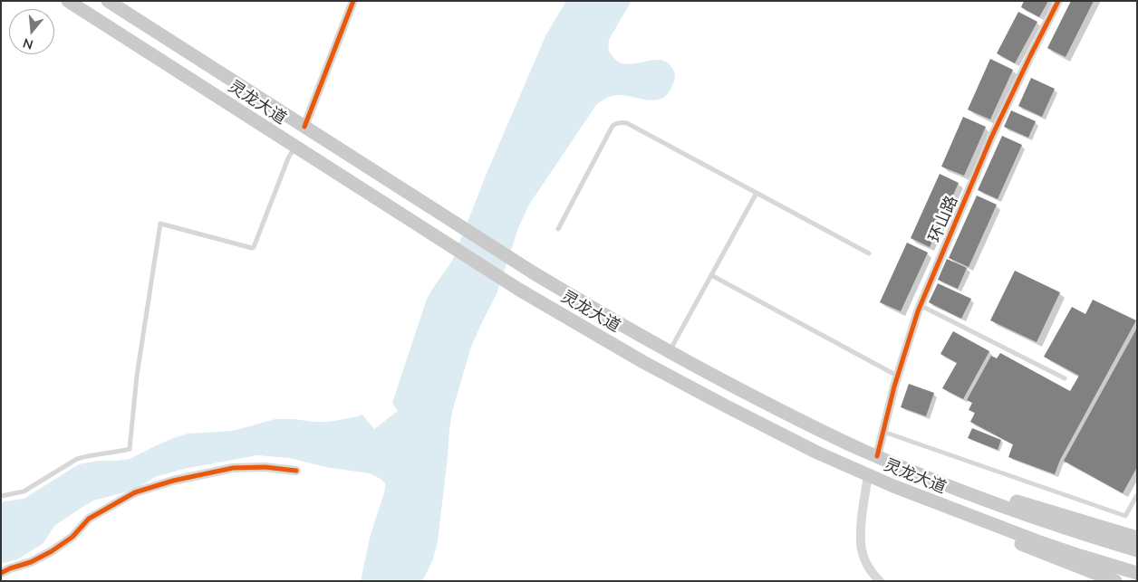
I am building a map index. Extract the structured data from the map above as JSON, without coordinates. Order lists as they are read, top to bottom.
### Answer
{
  "streets": {
    "main road": ["灵龙大道"],
    "street": ["环山路"]
  },
  "crossings": [
    ["灵龙大道", "环山路"]
  ],
  "north": "bottom"
}
